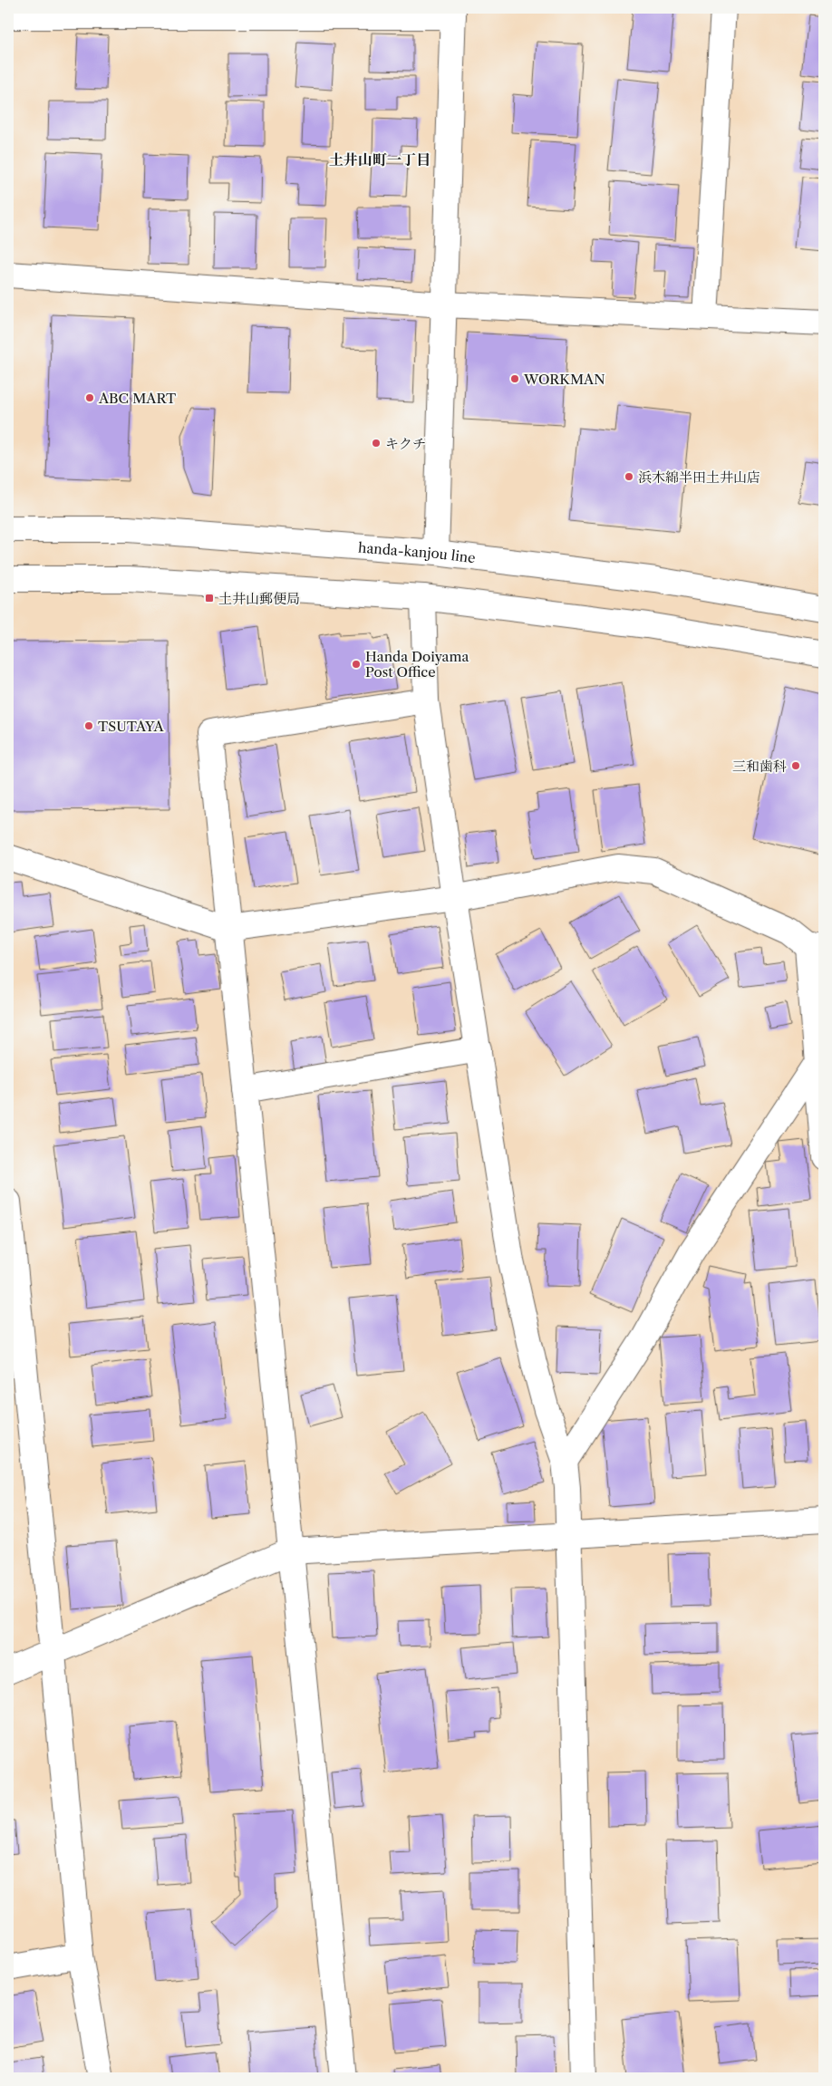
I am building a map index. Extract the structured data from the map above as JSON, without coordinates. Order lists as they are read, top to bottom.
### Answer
{
  "streets": {
    "street": ["handa-kanjou line"]
  },
  "districts": ["土井山町一丁目"],
  "places": {
    "other": [
      "WORKMAN",
      "ABC MART",
      "キクチ",
      "浜木綿半田土井山店",
      "Handa Doiyama Post Office",
      "TSUTAYA",
      "三和歯科"
    ],
    "transit": ["土井山郵便局"]
  }
}
